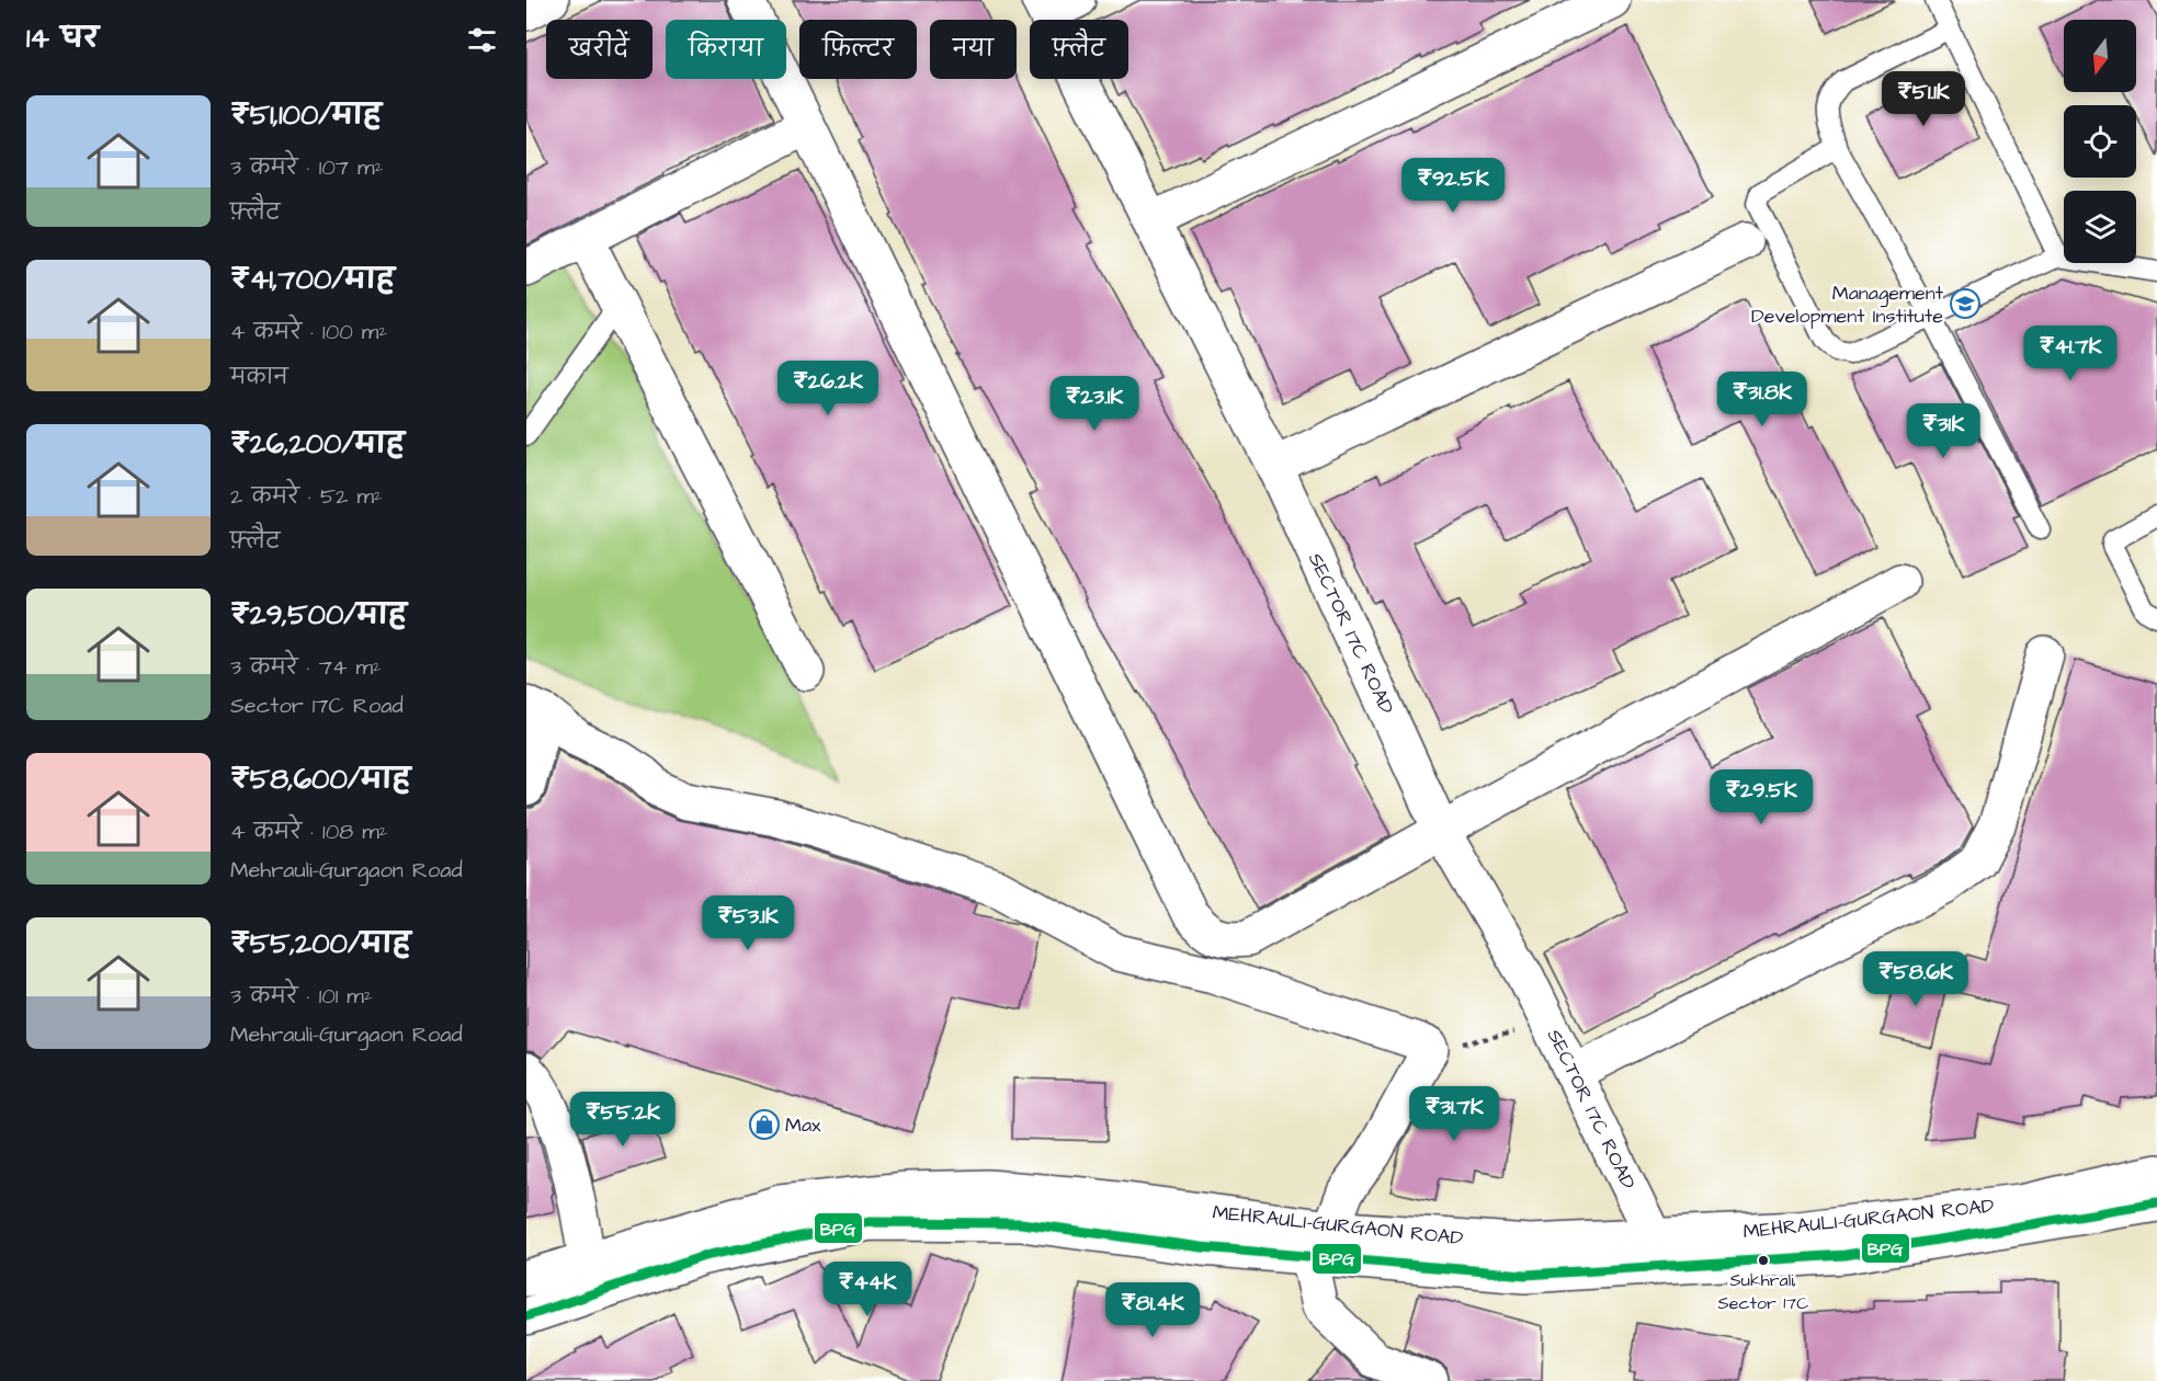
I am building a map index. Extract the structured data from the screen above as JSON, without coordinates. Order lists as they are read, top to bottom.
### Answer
{
  "streets": {
    "street": ["SECTOR 17C ROAD", "MEHRAULI-GURGAON ROAD"]
  },
  "crossings": [
    ["SECTOR 17C ROAD", "MEHRAULI-GURGAON ROAD"]
  ],
  "places": {
    "school or university": ["Management Development Institute"],
    "shop": ["Max"],
    "other": ["Sukhrali, Sector 17C"]
  },
  "lines": ["transit line BPG"],
  "north": "bottom",
  "page": {
    "heading": "14 घर",
    "chip": [
      "खरीदें",
      "किराया",
      "फ़िल्टर",
      "नया",
      "फ़्लैट"
    ],
    "price": [
      "₹51.1K",
      "₹92.5K",
      "₹41.7K",
      "₹26.2K",
      "₹31.8K",
      "₹23.1K",
      "₹31K",
      "₹29.5K",
      "₹53.1K",
      "₹58.6K",
      "₹31.7K",
      "₹55.2K",
      "₹44K",
      "₹81.4K"
    ],
    "list": [
      {
        "name": "₹51,100/माह",
        "note": "3 कमरे · 107 m² · फ़्लैट"
      },
      {
        "name": "₹41,700/माह",
        "note": "4 कमरे · 100 m² · मकान"
      },
      {
        "name": "₹26,200/माह",
        "note": "2 कमरे · 52 m² · फ़्लैट"
      },
      {
        "name": "₹29,500/माह",
        "note": "3 कमरे · 74 m² · Sector 17C Road"
      },
      {
        "name": "₹58,600/माह",
        "note": "4 कमरे · 108 m² · Mehrauli-Gurgaon Road"
      },
      {
        "name": "₹55,200/माह",
        "note": "3 कमरे · 101 m² · Mehrauli-Gurgaon Road"
      }
    ]
  }
}
